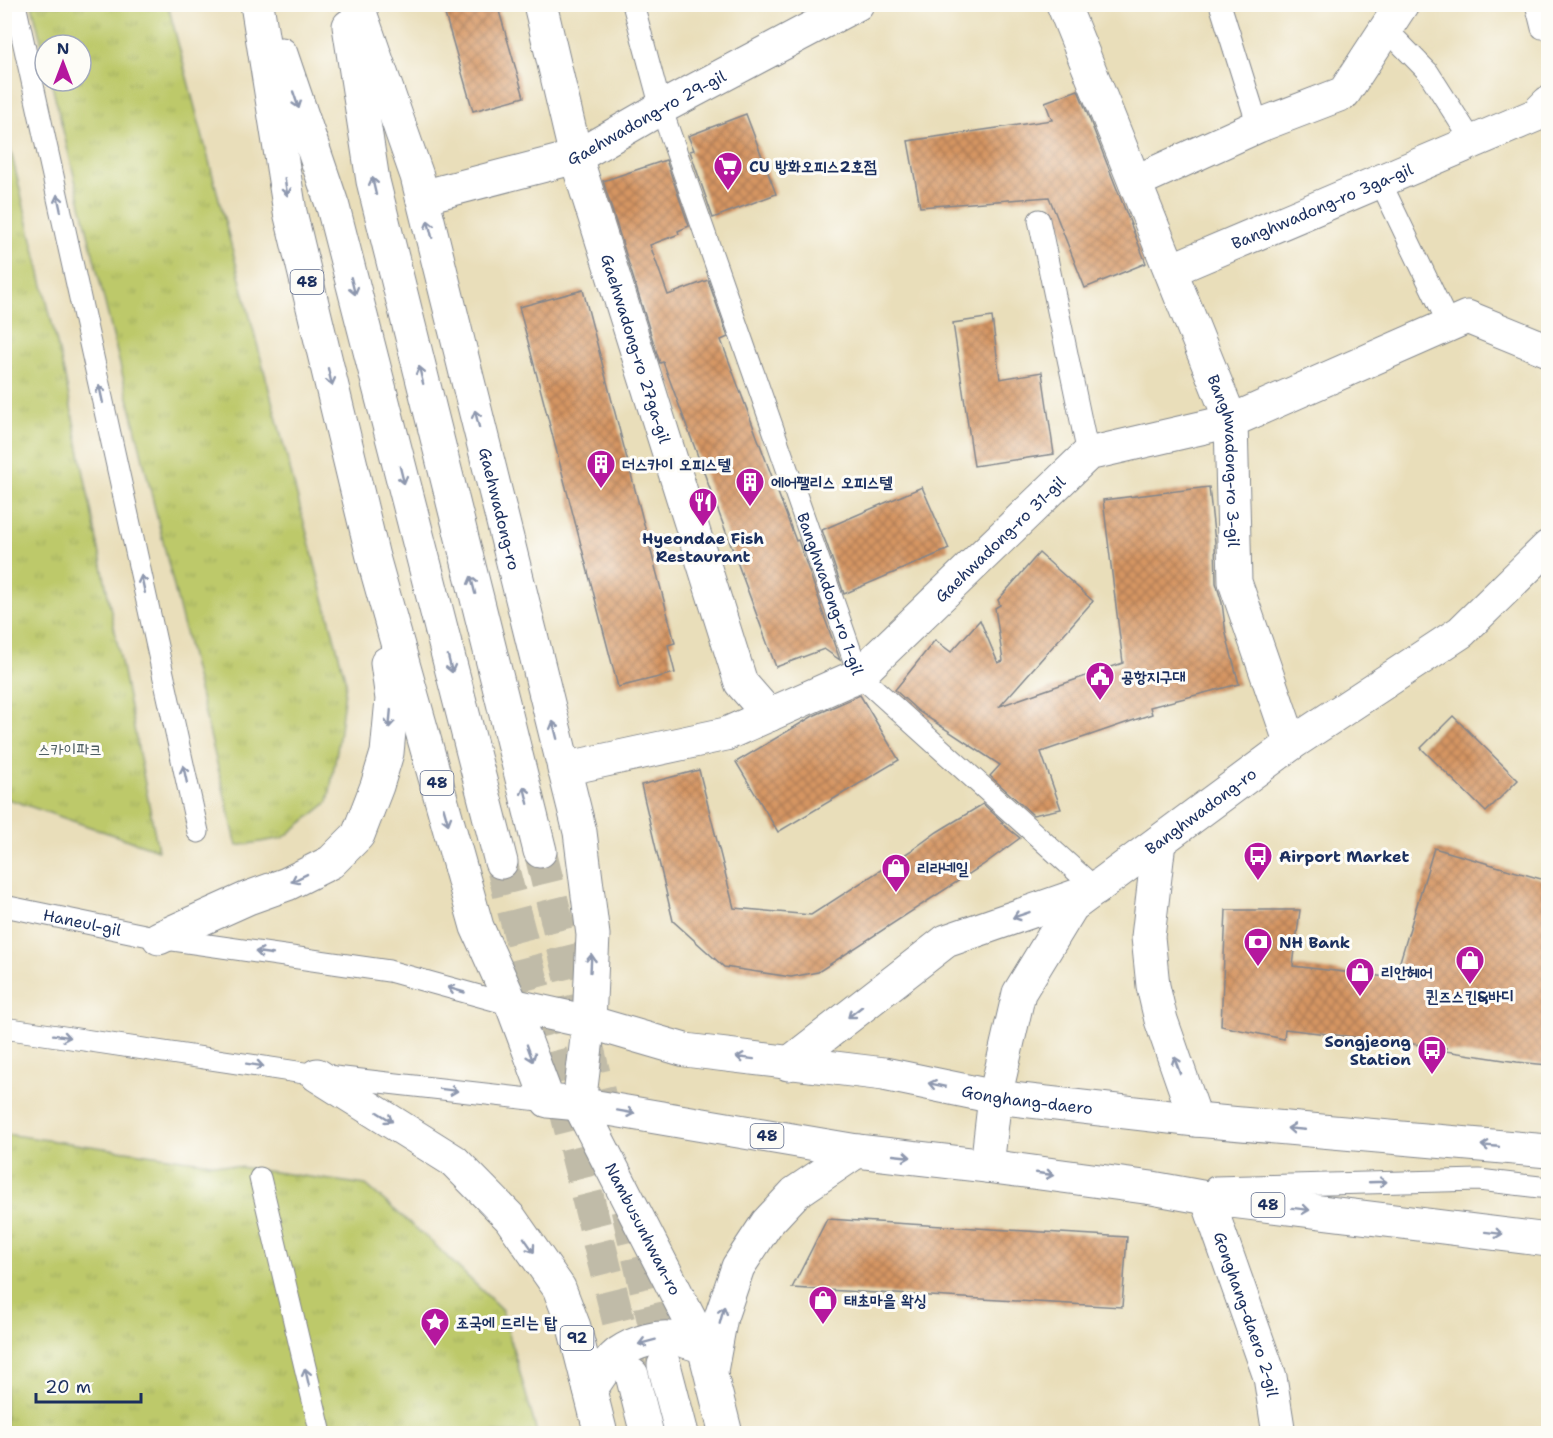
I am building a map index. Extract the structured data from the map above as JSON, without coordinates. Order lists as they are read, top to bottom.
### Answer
{
  "streets": {
    "main road": [
      "Gaehwadong-ro 29-gil",
      "Banghwadong-ro 3ga-gil",
      "48",
      "Gaehwadong-ro 27ga-gil",
      "Banghwadong-ro 3-gil",
      "Gaehwadong-ro",
      "Gaehwadong-ro 31-gil",
      "Banghwadong-ro",
      "Gonghang-daero",
      "Nambusunhwan-ro",
      "Gonghang-daero 2-gil",
      "92"
    ],
    "lane": ["Banghwadong-ro 1-gil", "Haneul-gil"]
  },
  "crossings": [
    ["Gaehwadong-ro 29-gil", "Gaehwadong-ro 27ga-gil"],
    ["Gaehwadong-ro 29-gil", "Gaehwadong-ro"],
    ["Gaehwadong-ro 29-gil", "Banghwadong-ro 1-gil"],
    ["Banghwadong-ro 3ga-gil", "Banghwadong-ro 3-gil"],
    ["48", "Banghwadong-ro"],
    ["48", "Haneul-gil"],
    ["48", "Gonghang-daero"],
    ["48", "Nambusunhwan-ro"],
    ["48", "Gonghang-daero 2-gil"],
    ["Gaehwadong-ro 27ga-gil", "Gaehwadong-ro 31-gil"],
    ["Banghwadong-ro 3-gil", "Banghwadong-ro"],
    ["Gaehwadong-ro", "Gaehwadong-ro 31-gil"],
    ["Gaehwadong-ro", "Gonghang-daero"],
    ["Gaehwadong-ro 31-gil", "Banghwadong-ro 1-gil"],
    ["Banghwadong-ro 1-gil", "Banghwadong-ro"],
    ["Banghwadong-ro", "Gonghang-daero"],
    ["Haneul-gil", "Gonghang-daero"],
    ["Haneul-gil", "Nambusunhwan-ro"],
    ["Gonghang-daero", "Nambusunhwan-ro"]
  ],
  "parks": ["스카이파크"],
  "places": {
    "supermarket": ["CU 방화오피스2호점"],
    "building": ["더스카이 오피스텔", "에어팰리스 오피스텔"],
    "restaurant": ["Hyeondae Fish Restaurant"],
    "public building": ["공항지구대"],
    "bus stop": ["Airport Market", "Songjeong Station"],
    "shop": [
      "리라네일",
      "퀸즈스킨&바디",
      "리안헤어",
      "태초마을 왁싱"
    ],
    "bank": ["NH Bank"],
    "place": ["조국에 드리는 탑"]
  },
  "scale_bar": "20 m",
  "north": "top"
}
